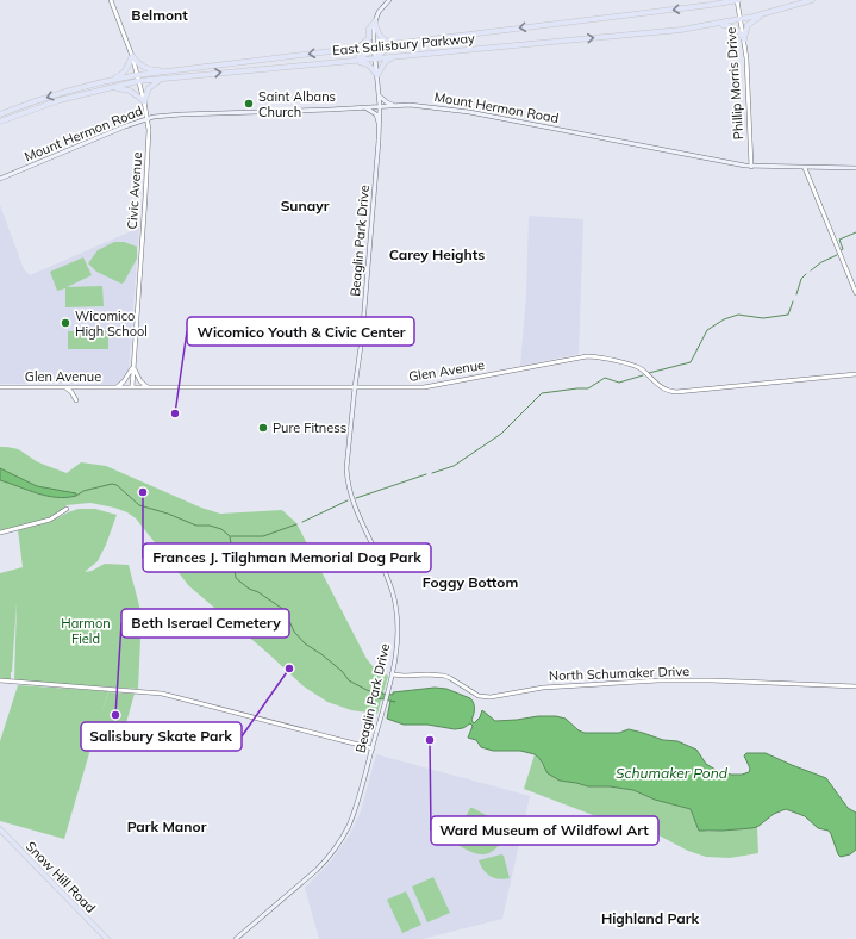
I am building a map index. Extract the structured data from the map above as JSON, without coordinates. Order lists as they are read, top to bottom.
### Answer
{
  "streets": {
    "main road": [
      "East Salisbury Parkway",
      "Mount Hermon Road",
      "Beaglin Park Drive",
      "Snow Hill Road"
    ],
    "street": [
      "Phillip Morris Drive",
      "Civic Avenue",
      "Glen Avenue",
      "North Schumaker Drive"
    ]
  },
  "crossings": [
    ["East Salisbury Parkway", "Phillip Morris Drive"],
    ["East Salisbury Parkway", "Civic Avenue"],
    ["East Salisbury Parkway", "Beaglin Park Drive"],
    ["Phillip Morris Drive", "Mount Hermon Road"],
    ["Mount Hermon Road", "Civic Avenue"],
    ["Mount Hermon Road", "Beaglin Park Drive"],
    ["Civic Avenue", "Glen Avenue"],
    ["Beaglin Park Drive", "Glen Avenue"],
    ["Beaglin Park Drive", "North Schumaker Drive"]
  ],
  "districts": [
    "Belmont",
    "Sunayr",
    "Carey Heights",
    "Foggy Bottom",
    "Park Manor",
    "Highland Park"
  ],
  "water": ["Schumaker Pond"],
  "parks": ["Harmon Field"],
  "places": [
    "Saint Albans Church",
    "Wicomico High School",
    "Wicomico Youth & Civic Center",
    "Pure Fitness",
    "Frances J. Tilghman Memorial Dog Park",
    "Salisbury Skate Park",
    "Beth Iserael Cemetery",
    "Ward Museum of Wildfowl Art"
  ]
}
